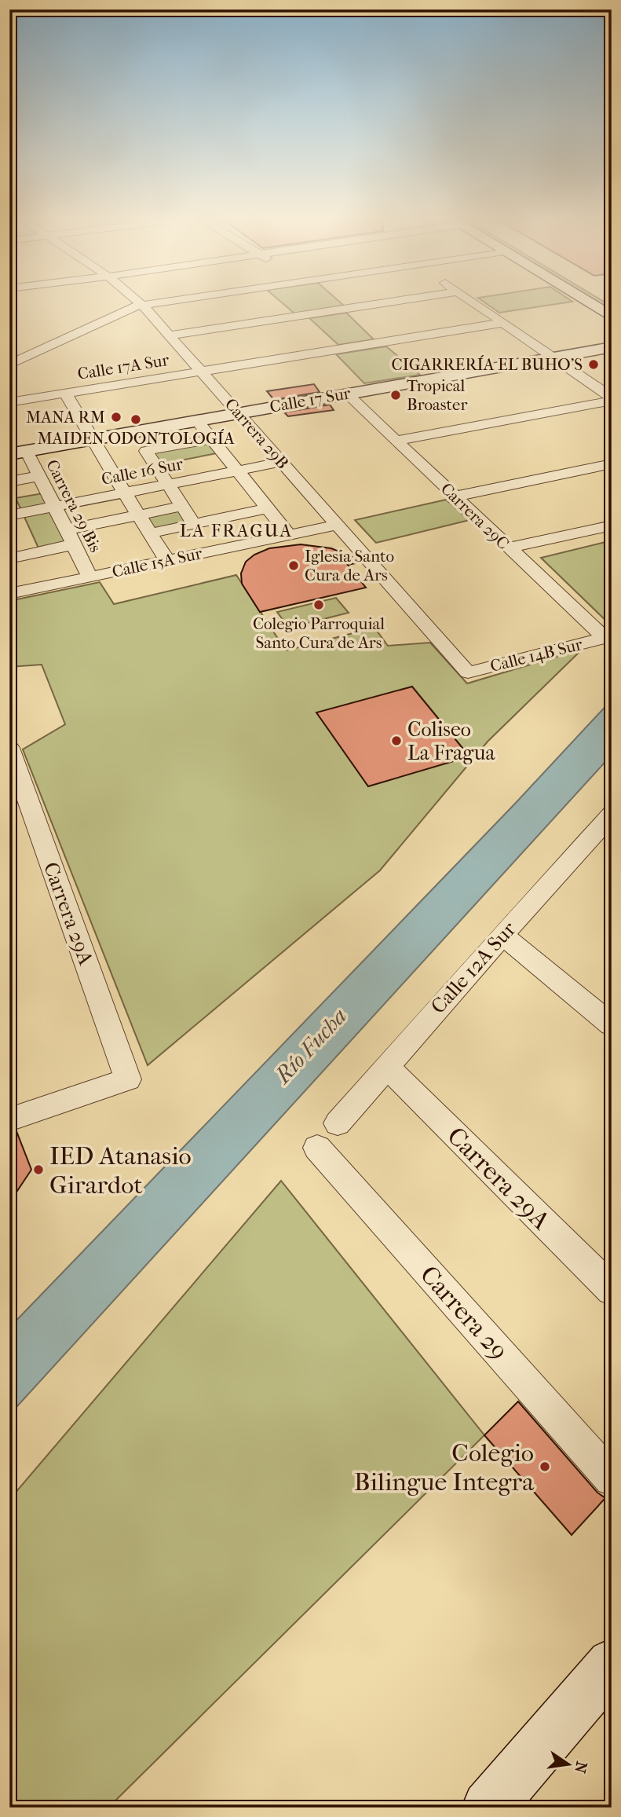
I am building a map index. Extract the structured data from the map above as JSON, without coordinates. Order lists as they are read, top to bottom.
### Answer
{
  "streets": {
    "main road": ["Calle 17 Sur"],
    "street": [
      "Calle 17A Sur",
      "Carrera 29B",
      "Calle 16 Sur",
      "Carrera 29 Bis",
      "Carrera 29C",
      "Calle 15A Sur",
      "Calle 14B Sur",
      "Carrera 29A",
      "Calle 12A Sur",
      "Carrera 29"
    ]
  },
  "crossings": [
    ["Calle 17A Sur", "Carrera 29B"],
    ["Calle 17 Sur", "Carrera 29B"],
    ["Calle 17 Sur", "Carrera 29 Bis"],
    ["Calle 17 Sur", "Carrera 29C"],
    ["Carrera 29B", "Calle 16 Sur"],
    ["Carrera 29B", "Calle 15A Sur"],
    ["Carrera 29B", "Calle 14B Sur"],
    ["Calle 16 Sur", "Carrera 29 Bis"],
    ["Carrera 29 Bis", "Calle 15A Sur"],
    ["Carrera 29C", "Calle 14B Sur"],
    ["Carrera 29A", "Calle 12A Sur"]
  ],
  "districts": ["LA FRAGUA"],
  "water": ["Río Fucha"],
  "places": [
    "CIGARRERÍA EL BUHO'S",
    "Tropical Broaster",
    "MANA RM",
    "MAIDEN ODONTOLOGÍA",
    "Iglesia Santo Cura de Ars",
    "Colegio Parroquial Santo Cura de Ars",
    "Coliseo La Fragua",
    "IED Atanasio Girardot",
    "Colegio Bilingue Integra"
  ],
  "north": "right"
}
